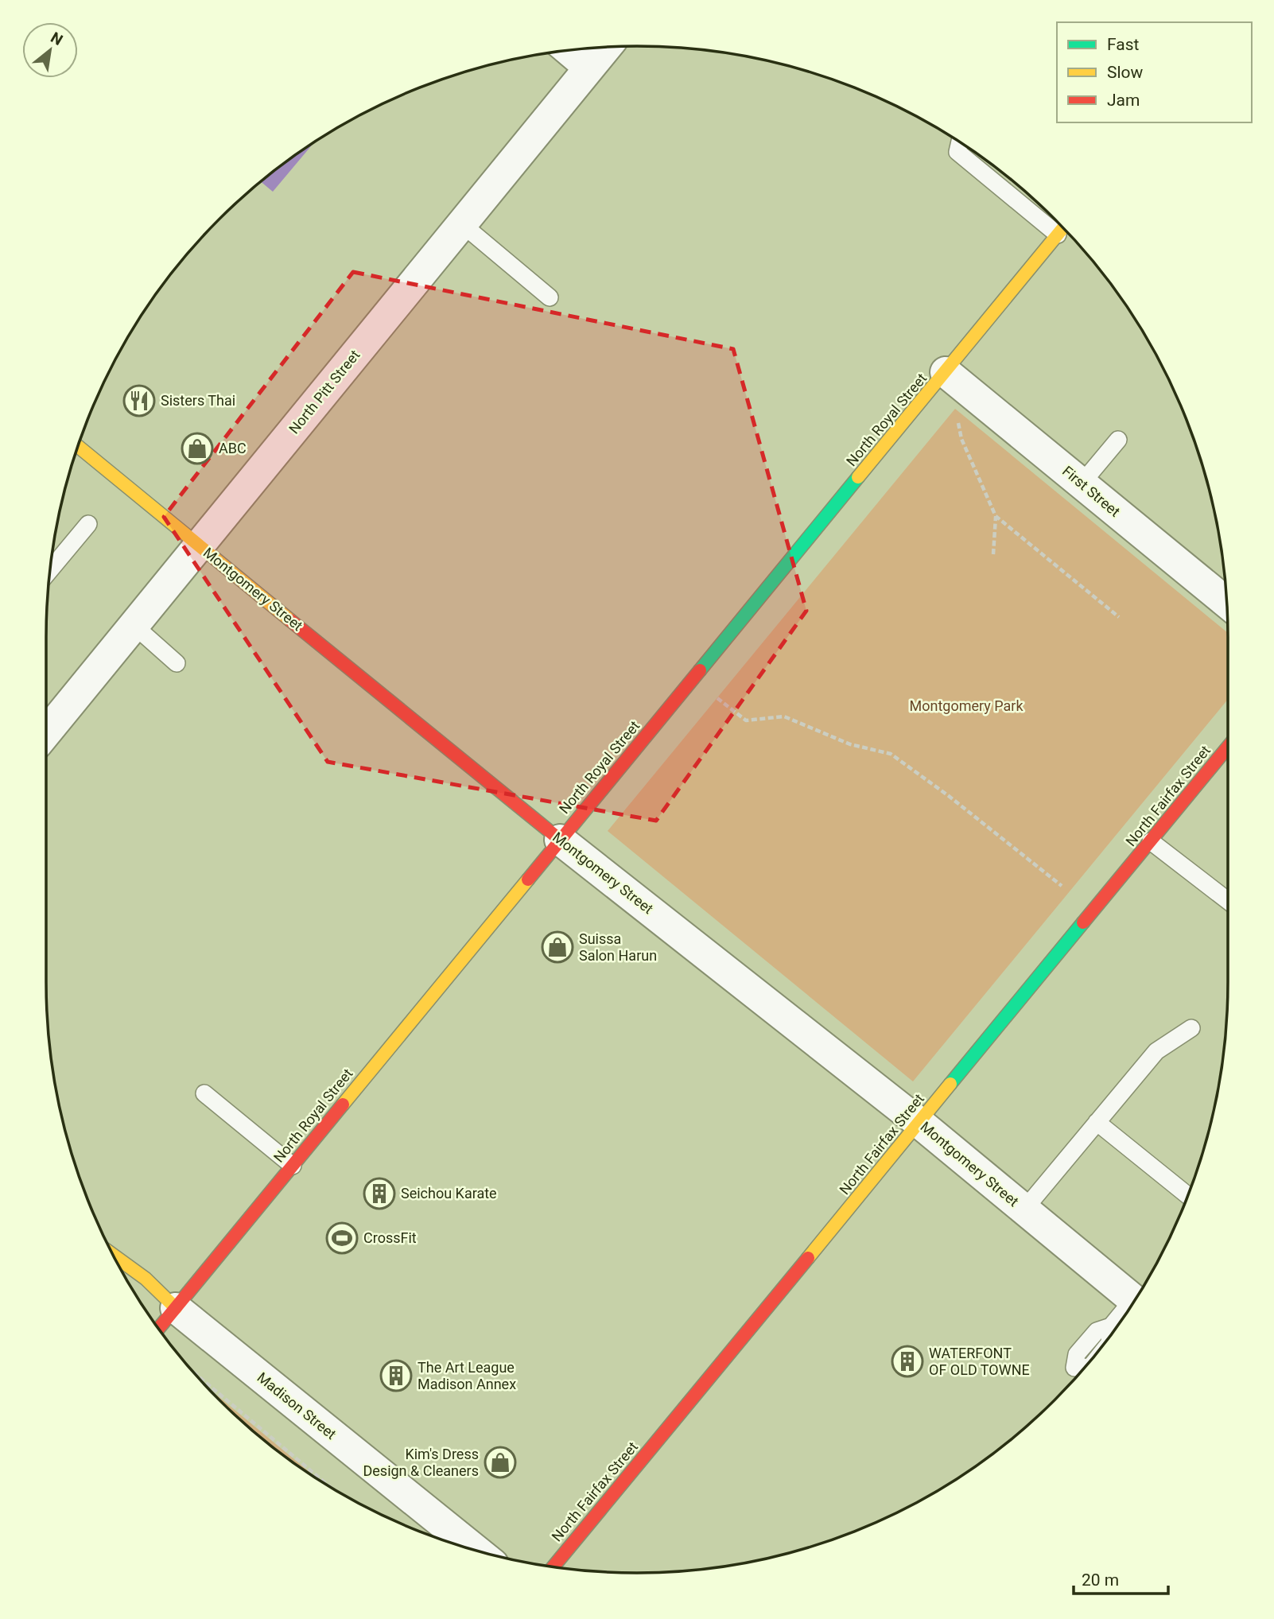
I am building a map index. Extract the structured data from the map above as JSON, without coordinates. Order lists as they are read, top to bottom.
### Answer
{
  "streets": {
    "street": [
      "North Pitt Street",
      "North Royal Street",
      "First Street",
      "Montgomery Street",
      "North Fairfax Street",
      "Madison Street"
    ]
  },
  "crossings": [
    ["North Pitt Street", "Montgomery Street"],
    ["North Royal Street", "First Street"],
    ["North Royal Street", "Montgomery Street"],
    ["North Royal Street", "Madison Street"],
    ["Montgomery Street", "North Fairfax Street"]
  ],
  "parks": ["Montgomery Park"],
  "places": {
    "restaurant": ["Sisters Thai"],
    "shop": ["ABC", "Suissa Salon Harun", "Kim's Dress Design & Cleaners"],
    "building": ["Seichou Karate", "WATERFONT OF OLD TOWNE", "The Art League Madison Annex"],
    "sports": ["CrossFit"]
  },
  "legend": ["Fast", "Slow", "Jam"],
  "scale_bar": "20 m",
  "north": "top right"
}
